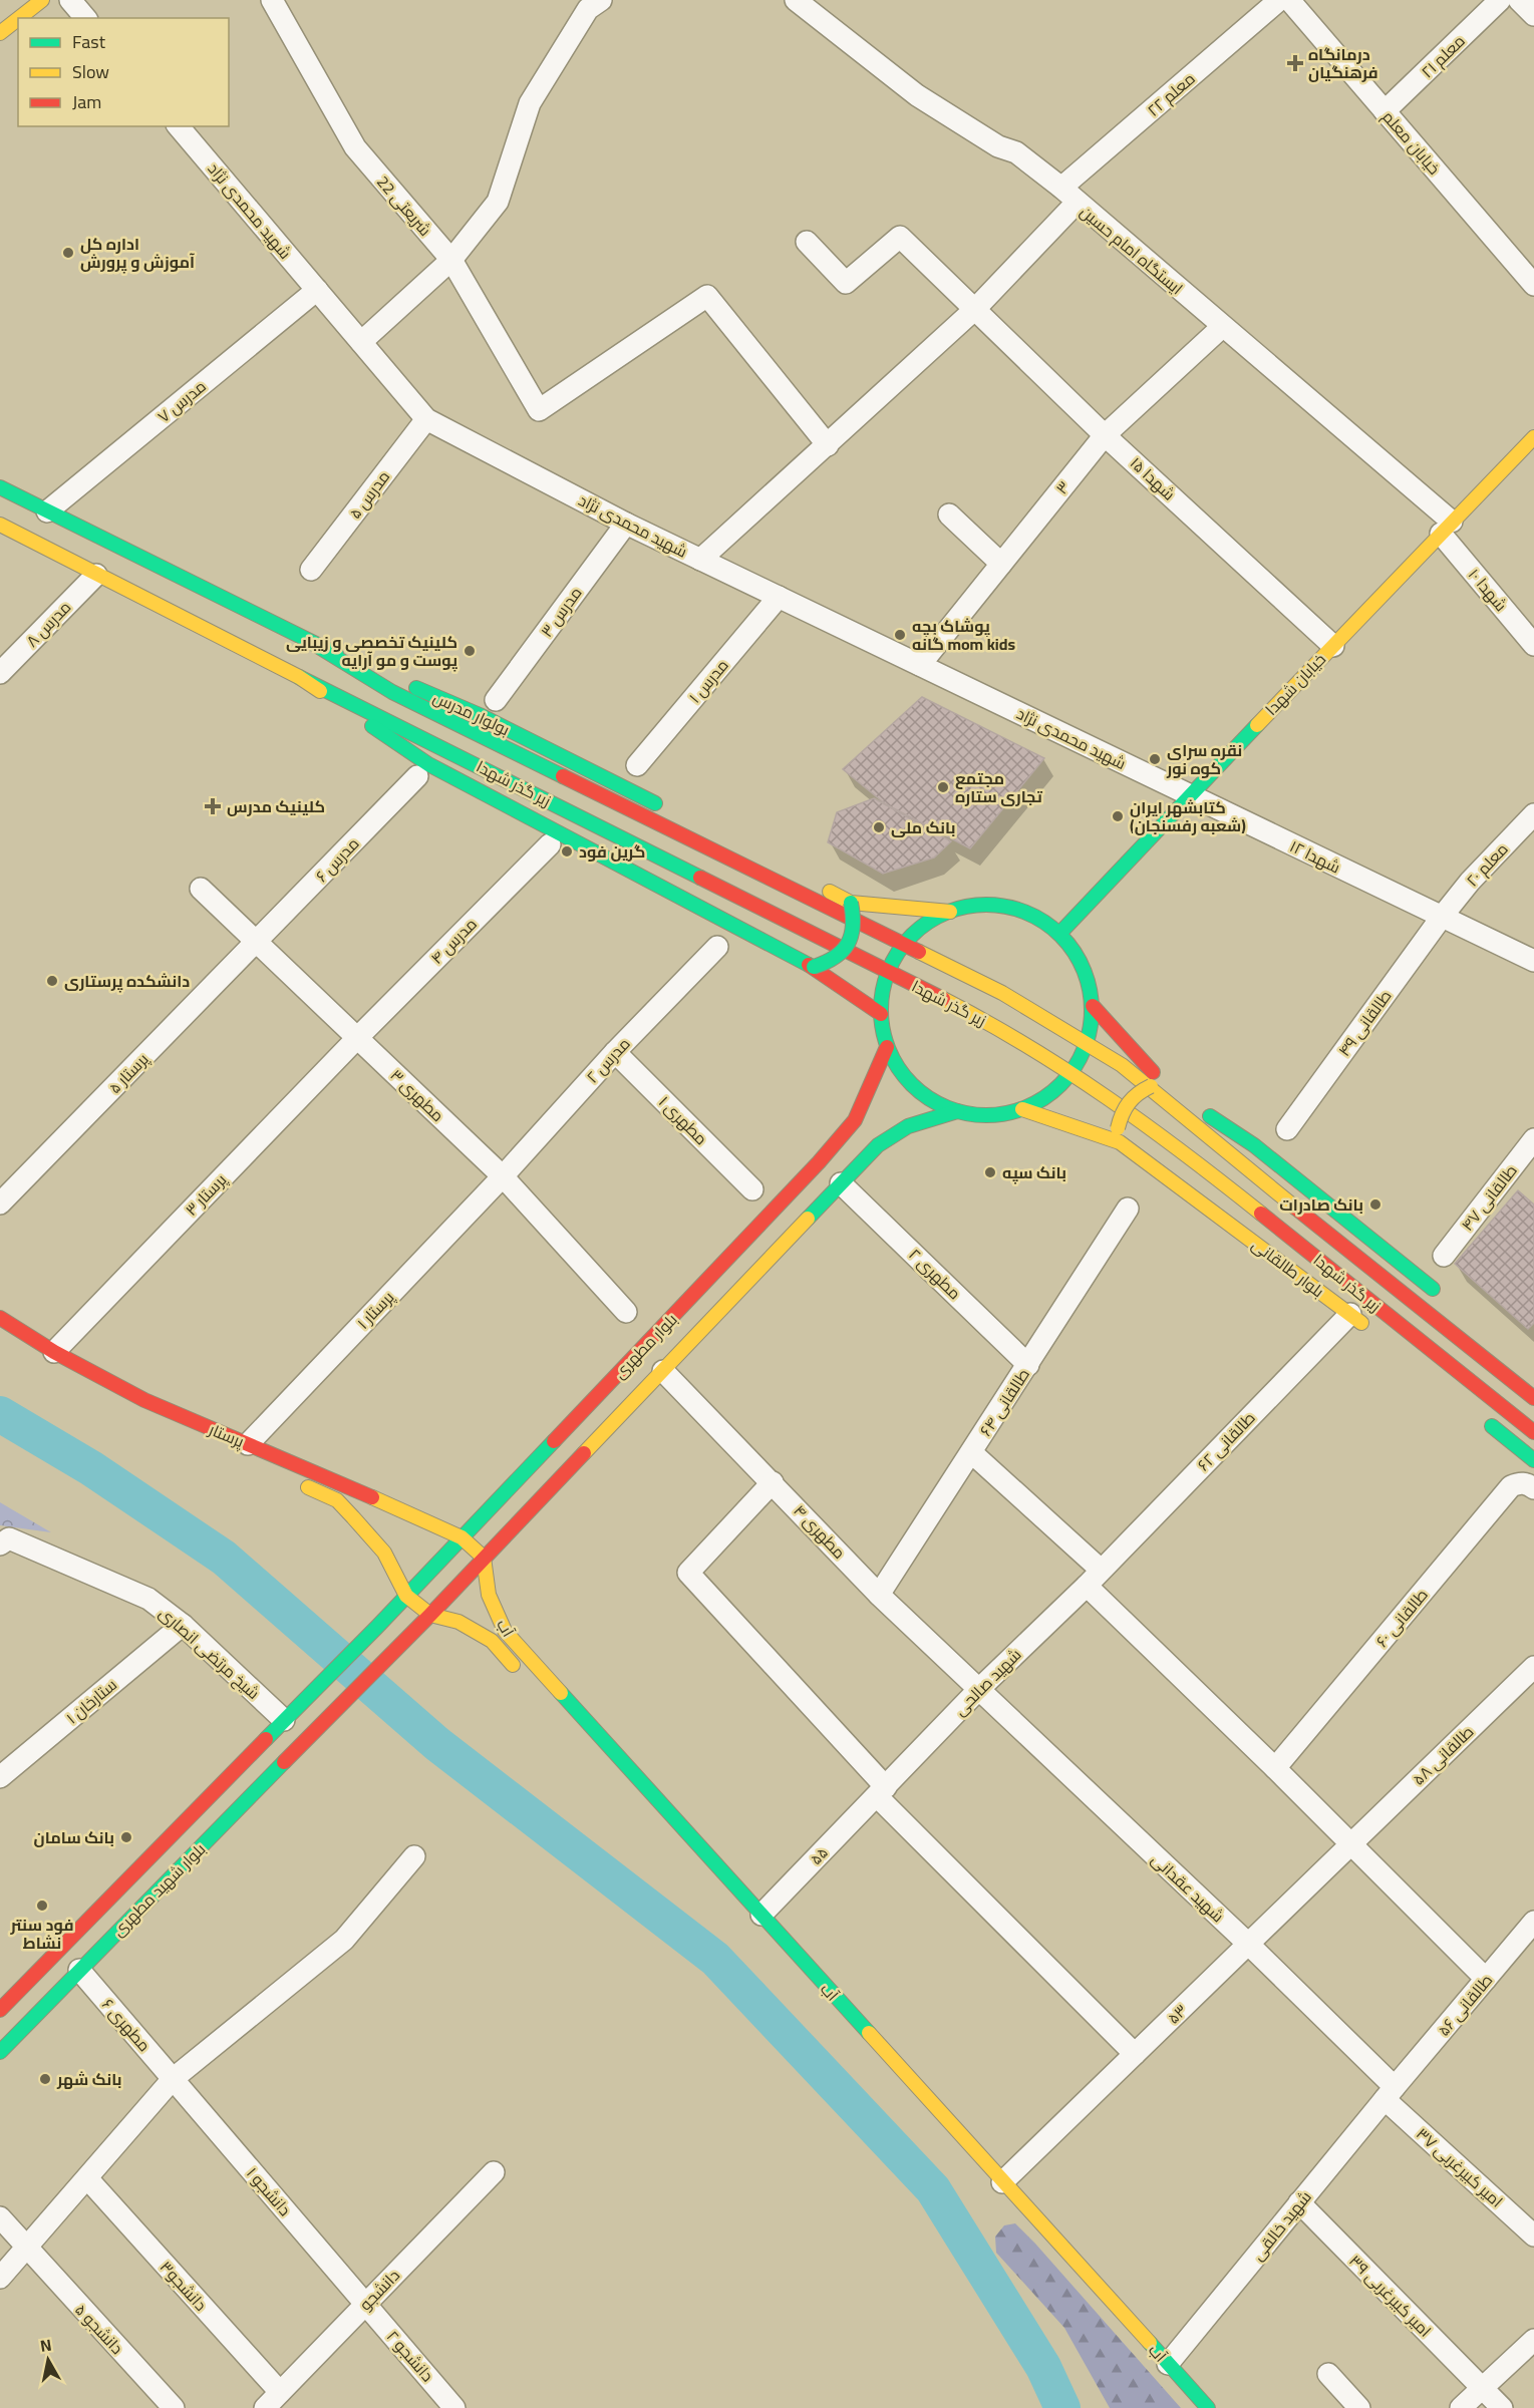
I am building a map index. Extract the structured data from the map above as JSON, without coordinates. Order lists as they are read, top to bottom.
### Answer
{
  "streets": {
    "main road": [
      "خیابان شهدا",
      "بولوار مدرس",
      "زیر گذر شهدا",
      "بلوار طالقانی",
      "بلوار مطهری",
      "پرستار",
      "آب",
      "بلوار شهید مطهری"
    ],
    "street": [
      "معلم ۲۱",
      "معلم ۲۲",
      "خیابان معلم",
      "شریعتی 22",
      "شهید محمدی نژاد",
      "ایستگاه امام حسین",
      "مدرس ۷",
      "شهدا ۱۵",
      "۳",
      "مدرس ۵",
      "شهدا ۱۰",
      "مدرس ۳",
      "مدرس ۸",
      "مدرس ۱",
      "۱۲ شهدا",
      "مدرس ۶",
      "معلم ۲۰",
      "مدرس ۴",
      "طالقانی ۴۹",
      "مدرس ۲",
      "پرستار ۵",
      "مطهری ۳",
      "مطهری ۱",
      "پرستار ۳",
      "طالقانی ۴۷",
      "مطهری ۲",
      "پرستار ۱",
      "طالقانی ۶۴",
      "طالقانی ۶۲",
      "مطهری ۴",
      "طالقانی ۶۰",
      "شیخ مرتضی انصاری",
      "شهید صالحی",
      "ستارخان ۱",
      "طالقانی ۵۸",
      "۵۵",
      "شهید عقدانی",
      "طالقانی ۵۶",
      "۵۳",
      "مطهری ۶",
      "امیر کبیرغربی ۳۷",
      "دانشجو ۱",
      "شهید خالقی",
      "دانشجو۳",
      "دانشجو",
      "امیر کبیرغربی ۳۹",
      "دانشجو ۵",
      "دانشجو ۲"
    ]
  },
  "crossings": [
    ["معلم ۲۱", "خیابان معلم"],
    ["معلم ۲۲", "ایستگاه امام حسین"],
    ["شهید محمدی نژاد", "مدرس ۷"],
    ["شهید محمدی نژاد", "۳"],
    ["شهید محمدی نژاد", "مدرس ۵"],
    ["شهید محمدی نژاد", "مدرس ۳"],
    ["شهید محمدی نژاد", "مدرس ۱"],
    ["شهید محمدی نژاد", "خیابان شهدا"],
    ["شهید محمدی نژاد", "۱۲ شهدا"],
    ["ایستگاه امام حسین", "۳"],
    ["ایستگاه امام حسین", "شهدا ۱۰"],
    ["ایستگاه امام حسین", "خیابان شهدا"],
    ["مدرس ۷", "بولوار مدرس"],
    ["شهدا ۱۵", "۳"],
    ["شهدا ۱۵", "خیابان شهدا"],
    ["شهدا ۱۰", "خیابان شهدا"],
    ["خیابان شهدا", "۱۲ شهدا"],
    ["خیابان شهدا", "بلوار طالقانی"],
    ["خیابان شهدا", "بلوار مطهری"],
    ["بولوار مدرس", "زیر گذر شهدا"],
    ["۱۲ شهدا", "معلم ۲۰"],
    ["۱۲ شهدا", "طالقانی ۴۹"],
    ["مدرس ۶", "پرستار ۵"],
    ["مدرس ۶", "مطهری ۳"],
    ["معلم ۲۰", "طالقانی ۴۹"],
    ["مدرس ۴", "مطهری ۳"],
    ["مدرس ۴", "پرستار ۳"],
    ["مدرس ۲", "مطهری ۳"],
    ["مدرس ۲", "مطهری ۱"],
    ["مدرس ۲", "پرستار ۱"],
    ["پرستار ۵", "مطهری ۳"],
    ["مطهری ۳", "پرستار ۳"],
    ["مطهری ۳", "پرستار ۱"],
    ["پرستار ۳", "پرستار"],
    ["بلوار طالقانی", "بلوار مطهری"],
    ["بلوار طالقانی", "طالقانی ۶۲"],
    ["مطهری ۲", "بلوار مطهری"],
    ["مطهری ۲", "طالقانی ۶۴"],
    ["پرستار ۱", "پرستار"],
    ["بلوار مطهری", "پرستار"],
    ["بلوار مطهری", "مطهری ۴"],
    ["بلوار مطهری", "آب"],
    ["بلوار مطهری", "بلوار شهید مطهری"],
    ["طالقانی ۶۴", "مطهری ۴"],
    ["پرستار", "آب"],
    ["طالقانی ۶۲", "شهید صالحی"],
    ["مطهری ۴", "شهید صالحی"],
    ["مطهری ۴", "شهید عقدانی"],
    ["آب", "۵۵"],
    ["آب", "۵۳"],
    ["آب", "شهید خالقی"],
    ["شیخ مرتضی انصاری", "ستارخان ۱"],
    ["شیخ مرتضی انصاری", "بلوار شهید مطهری"],
    ["شهید صالحی", "۵۵"],
    ["شهید صالحی", "شهید عقدانی"],
    ["طالقانی ۵۸", "۵۳"],
    ["شهید عقدانی", "طالقانی ۵۶"],
    ["شهید عقدانی", "۵۳"],
    ["شهید عقدانی", "امیر کبیرغربی ۳۷"],
    ["شهید عقدانی", "شهید خالقی"],
    ["بلوار شهید مطهری", "مطهری ۶"],
    ["طالقانی ۵۶", "امیر کبیرغربی ۳۷"],
    ["طالقانی ۵۶", "شهید خالقی"],
    ["مطهری ۶", "دانشجو ۱"],
    ["امیر کبیرغربی ۳۷", "شهید خالقی"],
    ["دانشجو ۱", "دانشجو"],
    ["دانشجو ۱", "دانشجو ۲"],
    ["شهید خالقی", "امیر کبیرغربی ۳۹"],
    ["دانشجو۳", "دانشجو"],
    ["دانشجو", "دانشجو ۲"]
  ],
  "places": {
    "health": ["درمانگاه فرهنگیان", "کلینیک مدرس"],
    "other": [
      "اداره کل آموزش و پرورش",
      "پوشاک بچه گانه mom kids",
      "کلینیک تخصصی و زیبایی پوست و مو آرایه",
      "نقره سرای کوه نور",
      "مجتمع تجاری ستاره",
      "کتابشهر ایران (شعبه رفسنجان)",
      "بانک ملی",
      "گرین فود",
      "دانشکده پرستاری",
      "بانک سپه",
      "بانک صادرات",
      "بانک سامان",
      "فود سنتر نشاط",
      "بانک شهر"
    ]
  },
  "legend": ["Fast", "Slow", "Jam"],
  "north": "top"
}
